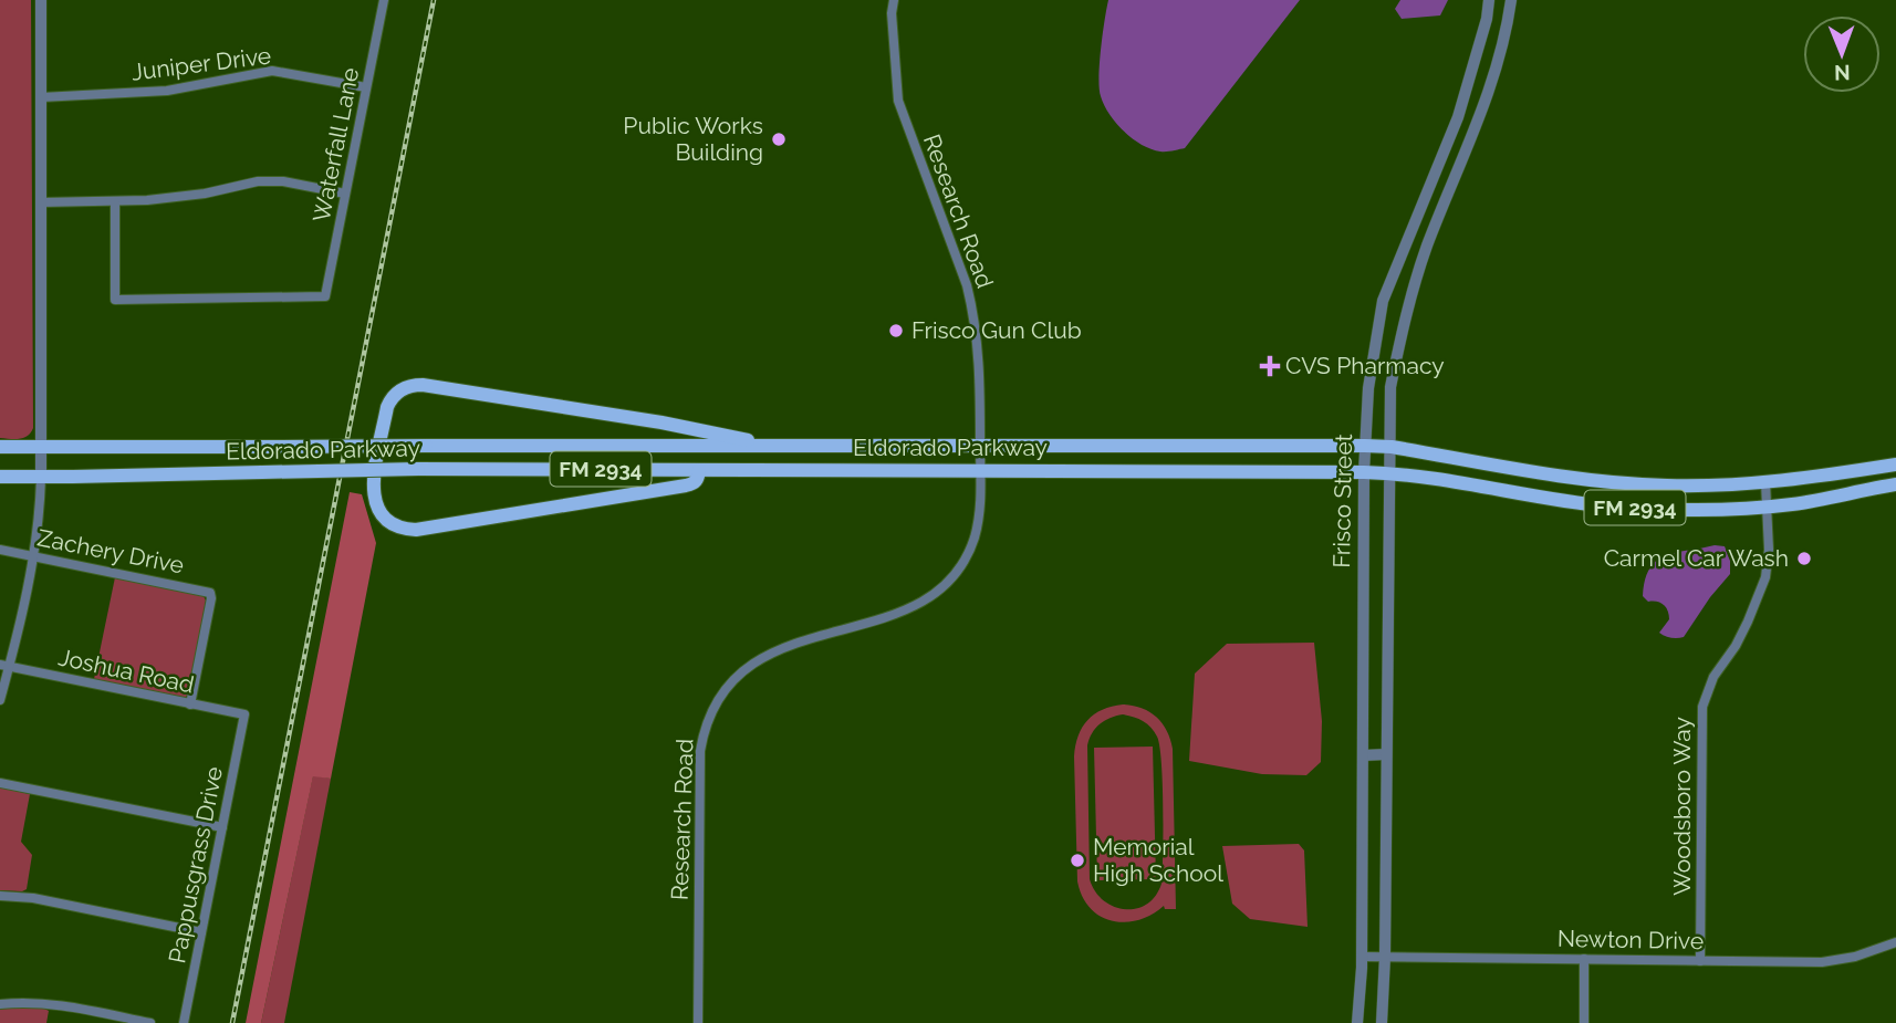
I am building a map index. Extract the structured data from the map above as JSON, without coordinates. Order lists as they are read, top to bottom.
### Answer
{
  "streets": {
    "main road": ["Eldorado Parkway", "FM 2934"],
    "street": [
      "Juniper Drive",
      "Waterfall Lane",
      "Research Road",
      "Frisco Street",
      "Zachery Drive",
      "Joshua Road",
      "Woodsboro Way",
      "Pappusgrass Drive",
      "Newton Drive"
    ]
  },
  "crossings": [
    ["Juniper Drive", "Waterfall Lane"],
    ["Research Road", "Eldorado Parkway"],
    ["Eldorado Parkway", "Frisco Street"],
    ["Eldorado Parkway", "Woodsboro Way"],
    ["Frisco Street", "Newton Drive"],
    ["Zachery Drive", "Joshua Road"],
    ["Joshua Road", "Pappusgrass Drive"],
    ["Woodsboro Way", "Newton Drive"]
  ],
  "places": {
    "other": [
      "Public Works Building",
      "Frisco Gun Club",
      "Carmel Car Wash",
      "Memorial High School"
    ],
    "health": ["CVS Pharmacy"]
  },
  "north": "bottom"
}
